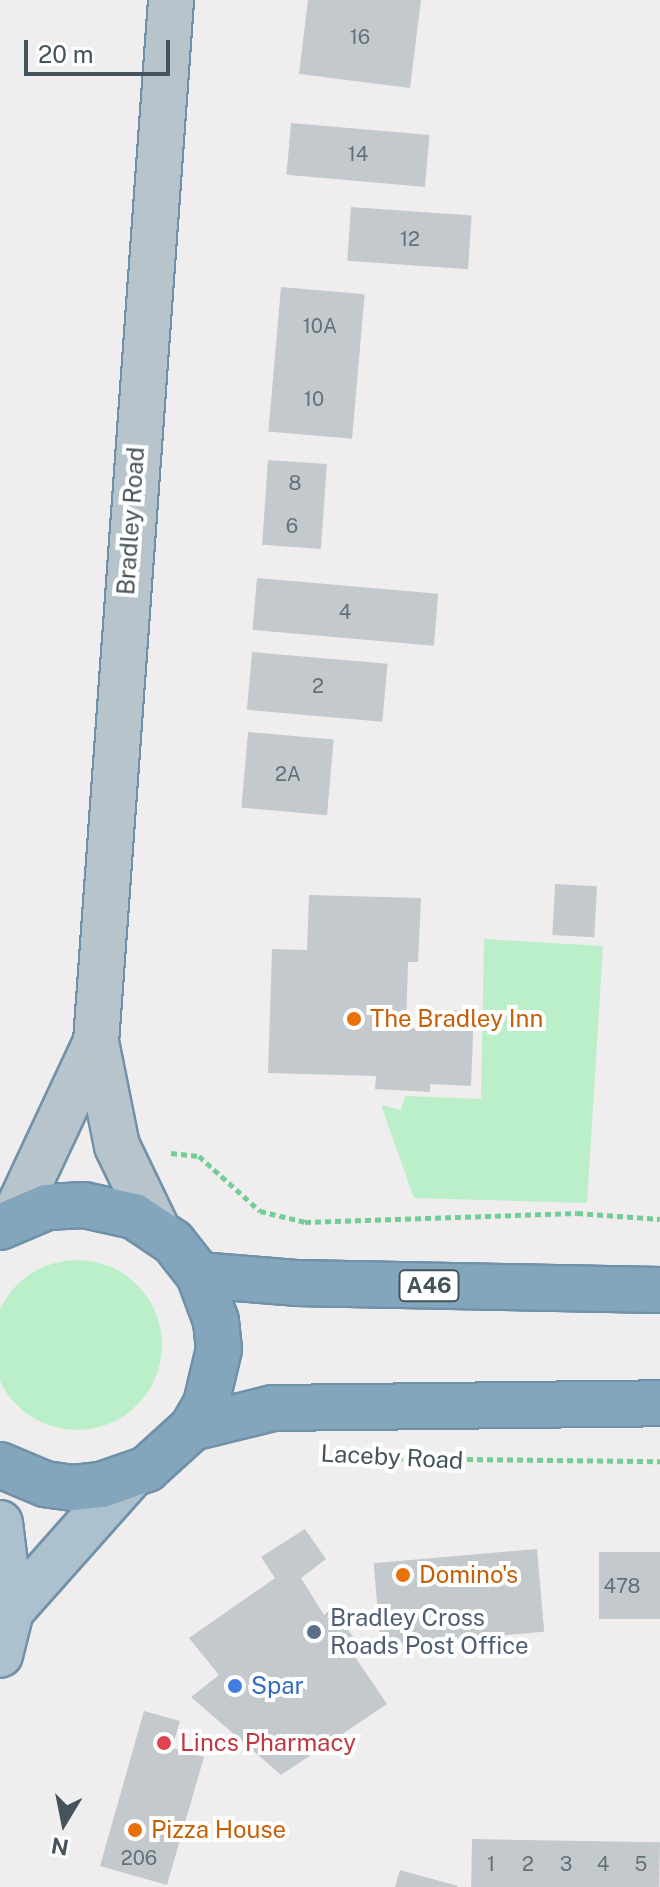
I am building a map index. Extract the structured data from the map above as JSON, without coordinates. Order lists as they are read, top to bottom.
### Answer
{
  "streets": {
    "highway": ["A46", "Laceby Road"],
    "street": ["Bradley Road"]
  },
  "places": [
    "The Bradley Inn",
    "Domino's",
    "Bradley Cross Roads Post Office",
    "Spar",
    "Lincs Pharmacy",
    "Pizza House"
  ],
  "house_numbers": [
    "16",
    "14",
    "12",
    "10A",
    "10",
    "8",
    "6",
    "4",
    "2",
    "2A",
    "478",
    "206",
    "1",
    "2",
    "3",
    "4",
    "5"
  ],
  "scale_bar": "20 m",
  "north": "bottom"
}
